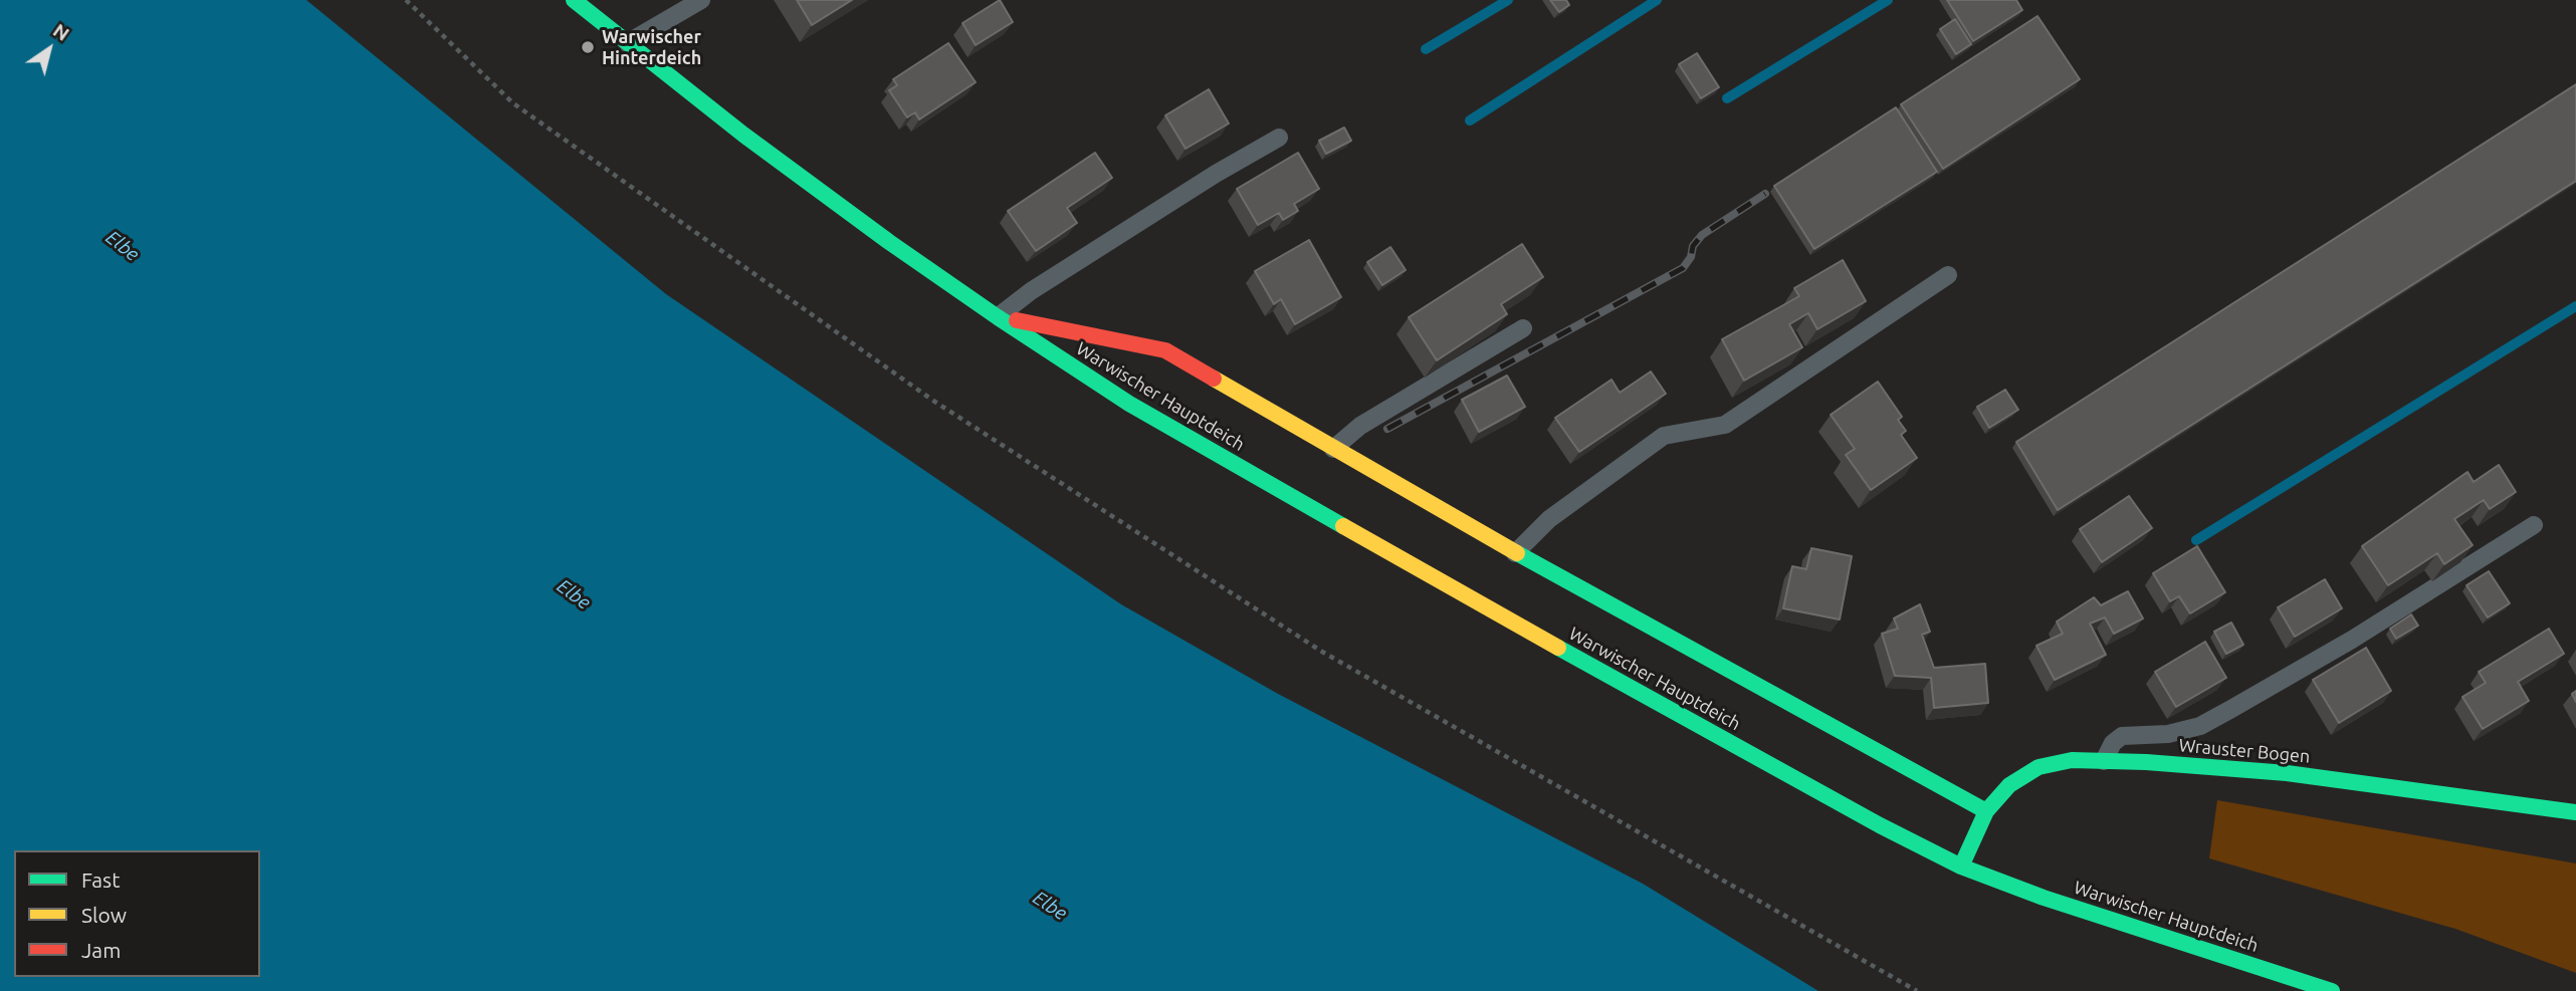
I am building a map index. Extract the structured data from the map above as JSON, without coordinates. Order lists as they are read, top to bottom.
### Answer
{
  "streets": {
    "street": ["Warwischer Hauptdeich", "Wrauster Bogen"]
  },
  "crossings": [
    ["Warwischer Hauptdeich", "Wrauster Bogen"]
  ],
  "water": ["Elbe"],
  "places": ["Warwischer Hinterdeich"],
  "legend": ["Fast", "Slow", "Jam"],
  "north": "top right"
}
